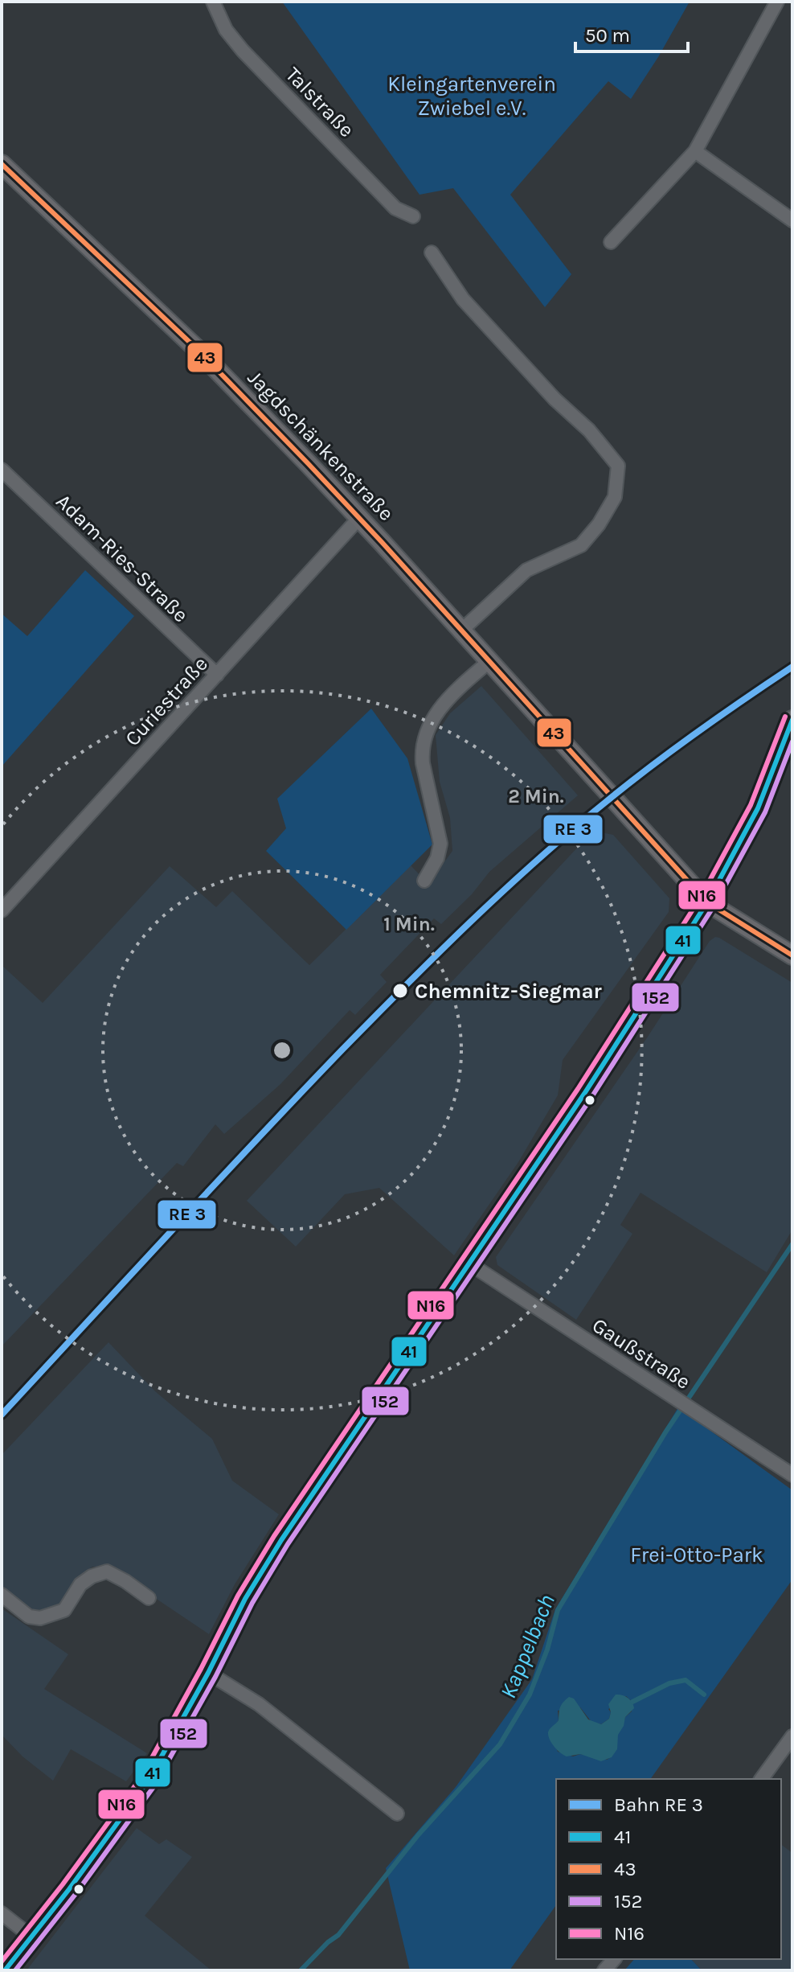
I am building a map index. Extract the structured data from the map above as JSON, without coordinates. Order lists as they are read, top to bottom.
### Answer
{
  "streets": {
    "main road": ["Jagdschänkenstraße"],
    "street": [
      "Talstraße",
      "Adam-Ries-Straße",
      "Curiestraße",
      "Gaußstraße"
    ]
  },
  "crossings": [
    ["Jagdschänkenstraße", "Curiestraße"],
    ["Adam-Ries-Straße", "Curiestraße"]
  ],
  "water": ["Kappelbach"],
  "parks": ["Kleingartenverein Zwiebel e.V.", "Frei-Otto-Park"],
  "places": ["Chemnitz-Siegmar"],
  "lines": [
    "transit line 43",
    "transit line N16",
    "transit line 41",
    "transit line 152"
  ],
  "legend": [
    "Bahn RE 3",
    "41",
    "43",
    "152",
    "N16"
  ],
  "scale_bar": "50 m",
  "rings": ["2 Min.", "1 Min."]
}
